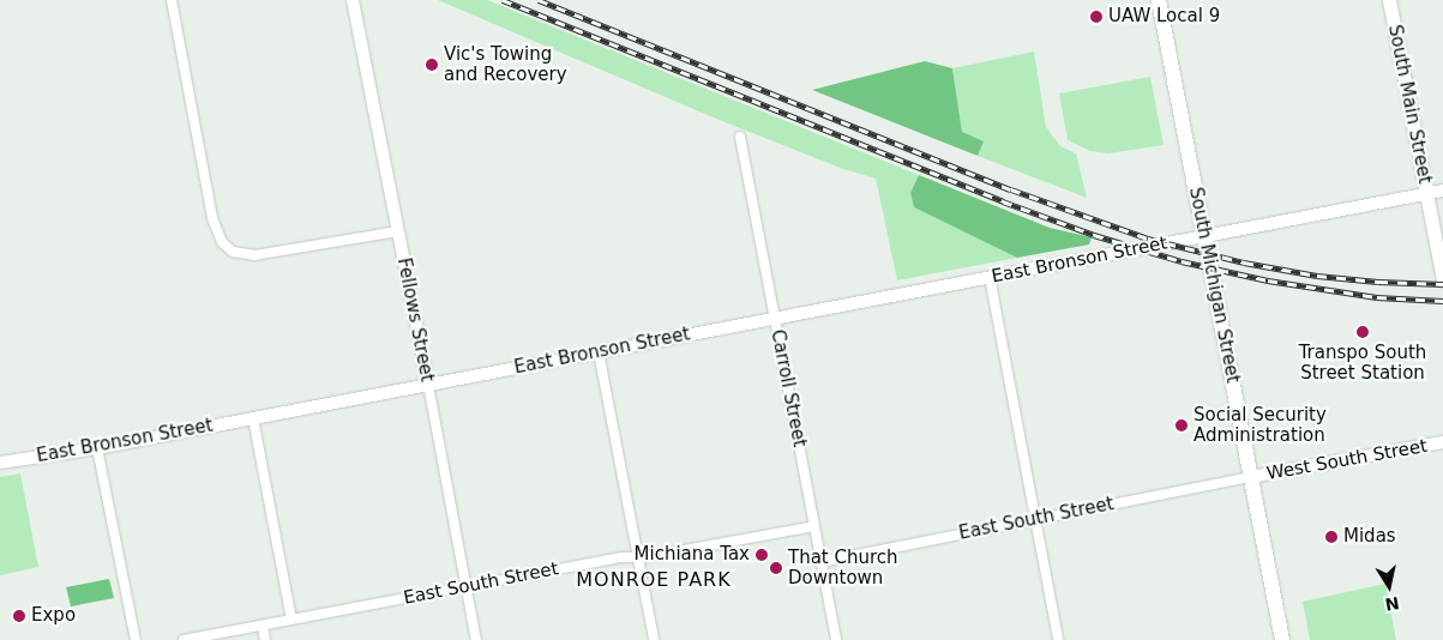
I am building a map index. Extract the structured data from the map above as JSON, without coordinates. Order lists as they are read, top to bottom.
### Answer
{
  "streets": {
    "main road": ["South Main Street", "South Michigan Street"],
    "street": [
      "East Bronson Street",
      "Fellows Street",
      "Carroll Street",
      "West South Street",
      "East South Street"
    ]
  },
  "crossings": [
    ["South Main Street", "East Bronson Street"],
    ["East Bronson Street", "South Michigan Street"],
    ["East Bronson Street", "Fellows Street"],
    ["East Bronson Street", "Carroll Street"],
    ["South Michigan Street", "West South Street"],
    ["South Michigan Street", "East South Street"],
    ["Fellows Street", "East South Street"],
    ["Carroll Street", "East South Street"],
    ["West South Street", "East South Street"]
  ],
  "districts": ["MONROE PARK"],
  "places": [
    "UAW Local 9",
    "Vic's Towing and Recovery",
    "Transpo South Street Station",
    "Social Security Administration",
    "Midas",
    "Michiana Tax",
    "That Church Downtown",
    "Expo"
  ],
  "north": "bottom"
}
